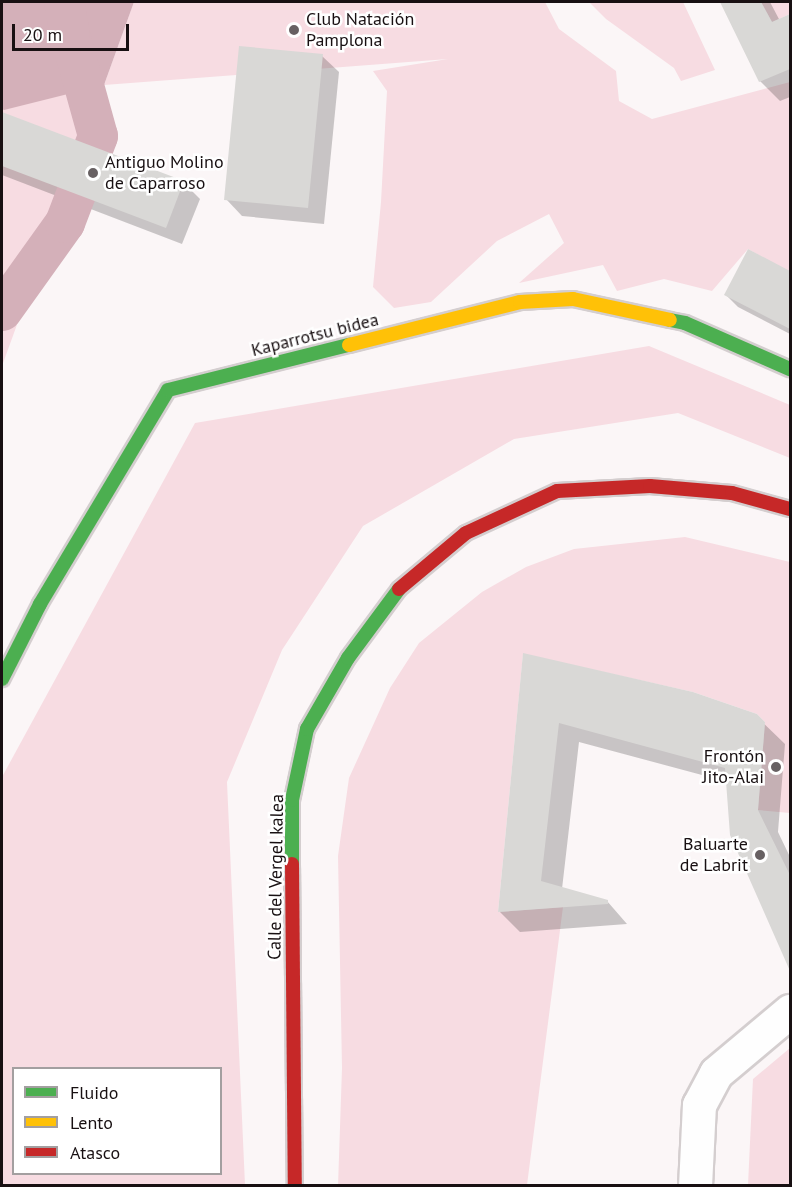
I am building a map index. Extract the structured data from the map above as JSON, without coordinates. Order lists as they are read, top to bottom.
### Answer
{
  "streets": {
    "main road": ["Kaparrotsu bidea", "Calle del Vergel kalea"]
  },
  "places": [
    "Club Natación Pamplona",
    "Antiguo Molino de Caparroso",
    "Frontón Jito-Alai",
    "Baluarte de Labrit"
  ],
  "legend": ["Fluido", "Lento", "Atasco"],
  "scale_bar": "20 m"
}
